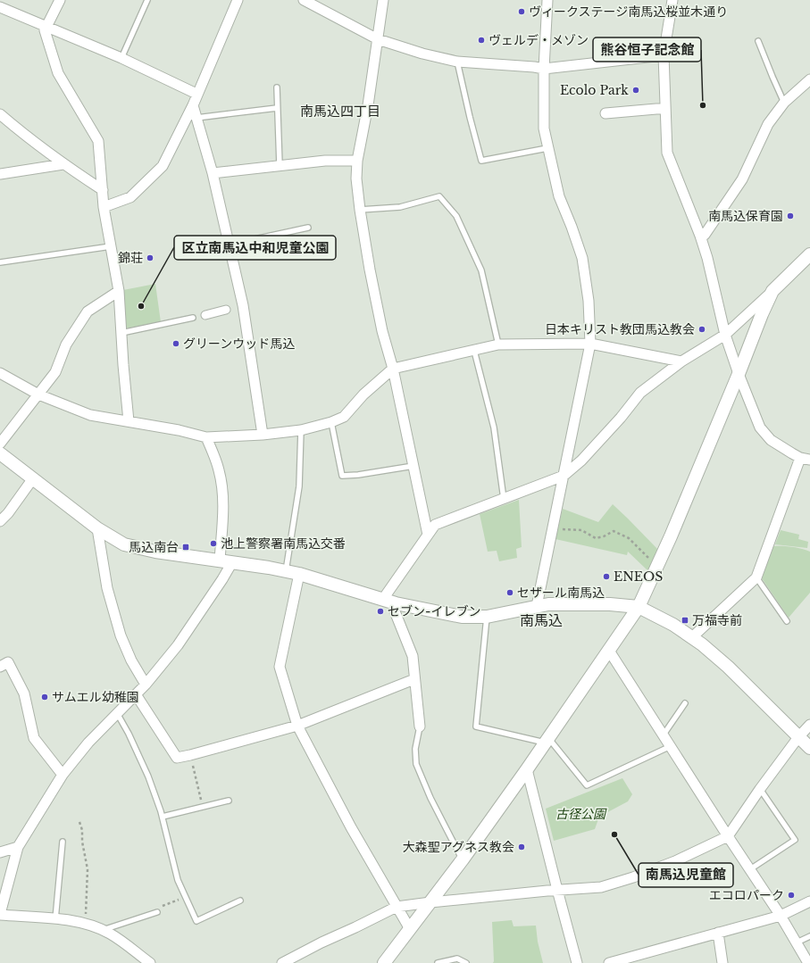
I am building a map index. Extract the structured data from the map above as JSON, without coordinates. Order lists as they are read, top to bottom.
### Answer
{
  "districts": ["南馬込四丁目", "南馬込"],
  "parks": ["古径公園"],
  "places": {
    "other": [
      "ヴィークステージ南馬込桜並木通り",
      "ヴェルデ・メゾン",
      "Ecolo Park",
      "熊谷恒子記念館",
      "南馬込保育園",
      "錦荘",
      "区立南馬込中和児童公園",
      "日本キリスト教団馬込教会",
      "グリーンウッド馬込",
      "池上警察署南馬込交番",
      "ENEOS",
      "セザール南馬込",
      "セブン-イレブン",
      "サムエル幼稚園",
      "南馬込児童館",
      "大森聖アグネス教会",
      "エコロパーク"
    ],
    "transit": ["馬込南台", "万福寺前"]
  }
}
